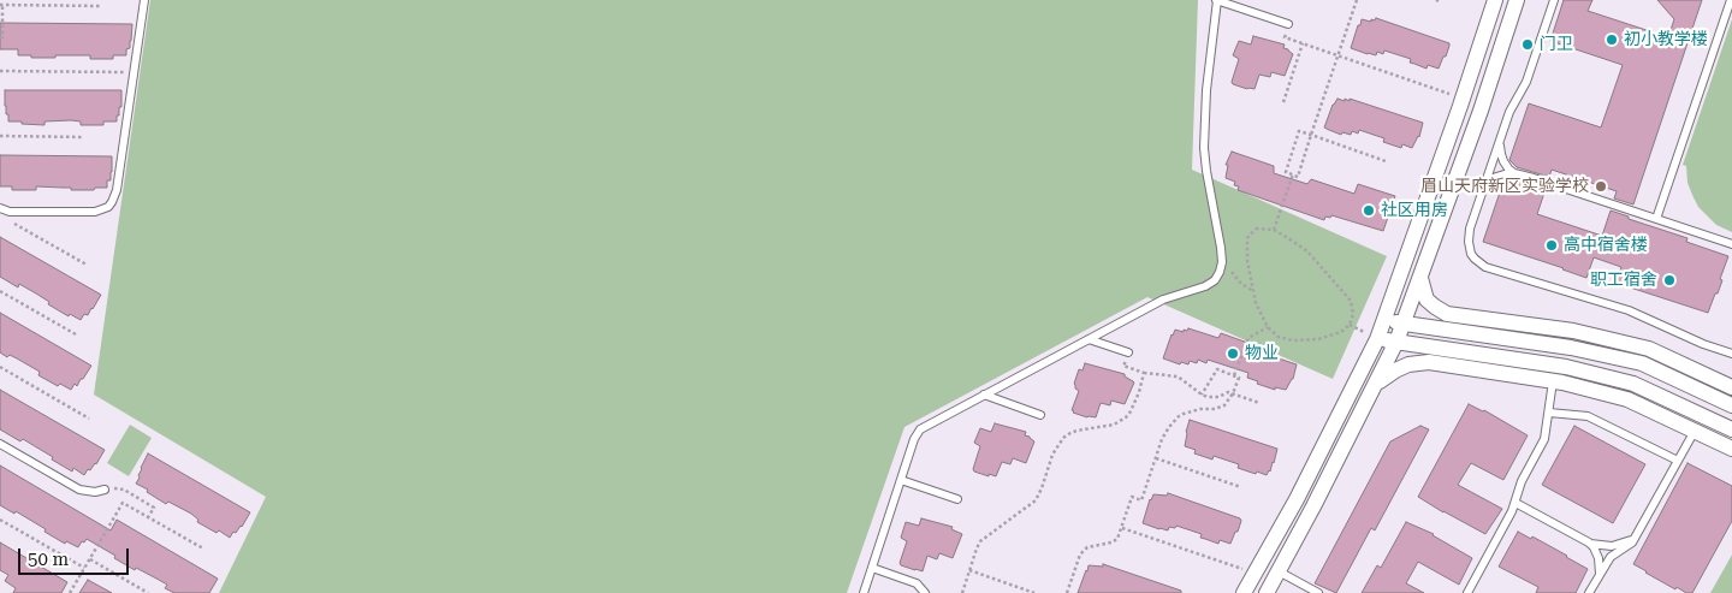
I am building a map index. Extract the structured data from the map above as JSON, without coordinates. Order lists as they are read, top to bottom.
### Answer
{
  "places": [
    "初小教学楼",
    "门卫",
    "眉山天府新区实验学校",
    "社区用房",
    "高中宿舍楼",
    "职工宿舍",
    "物业"
  ],
  "scale_bar": "50 m"
}
